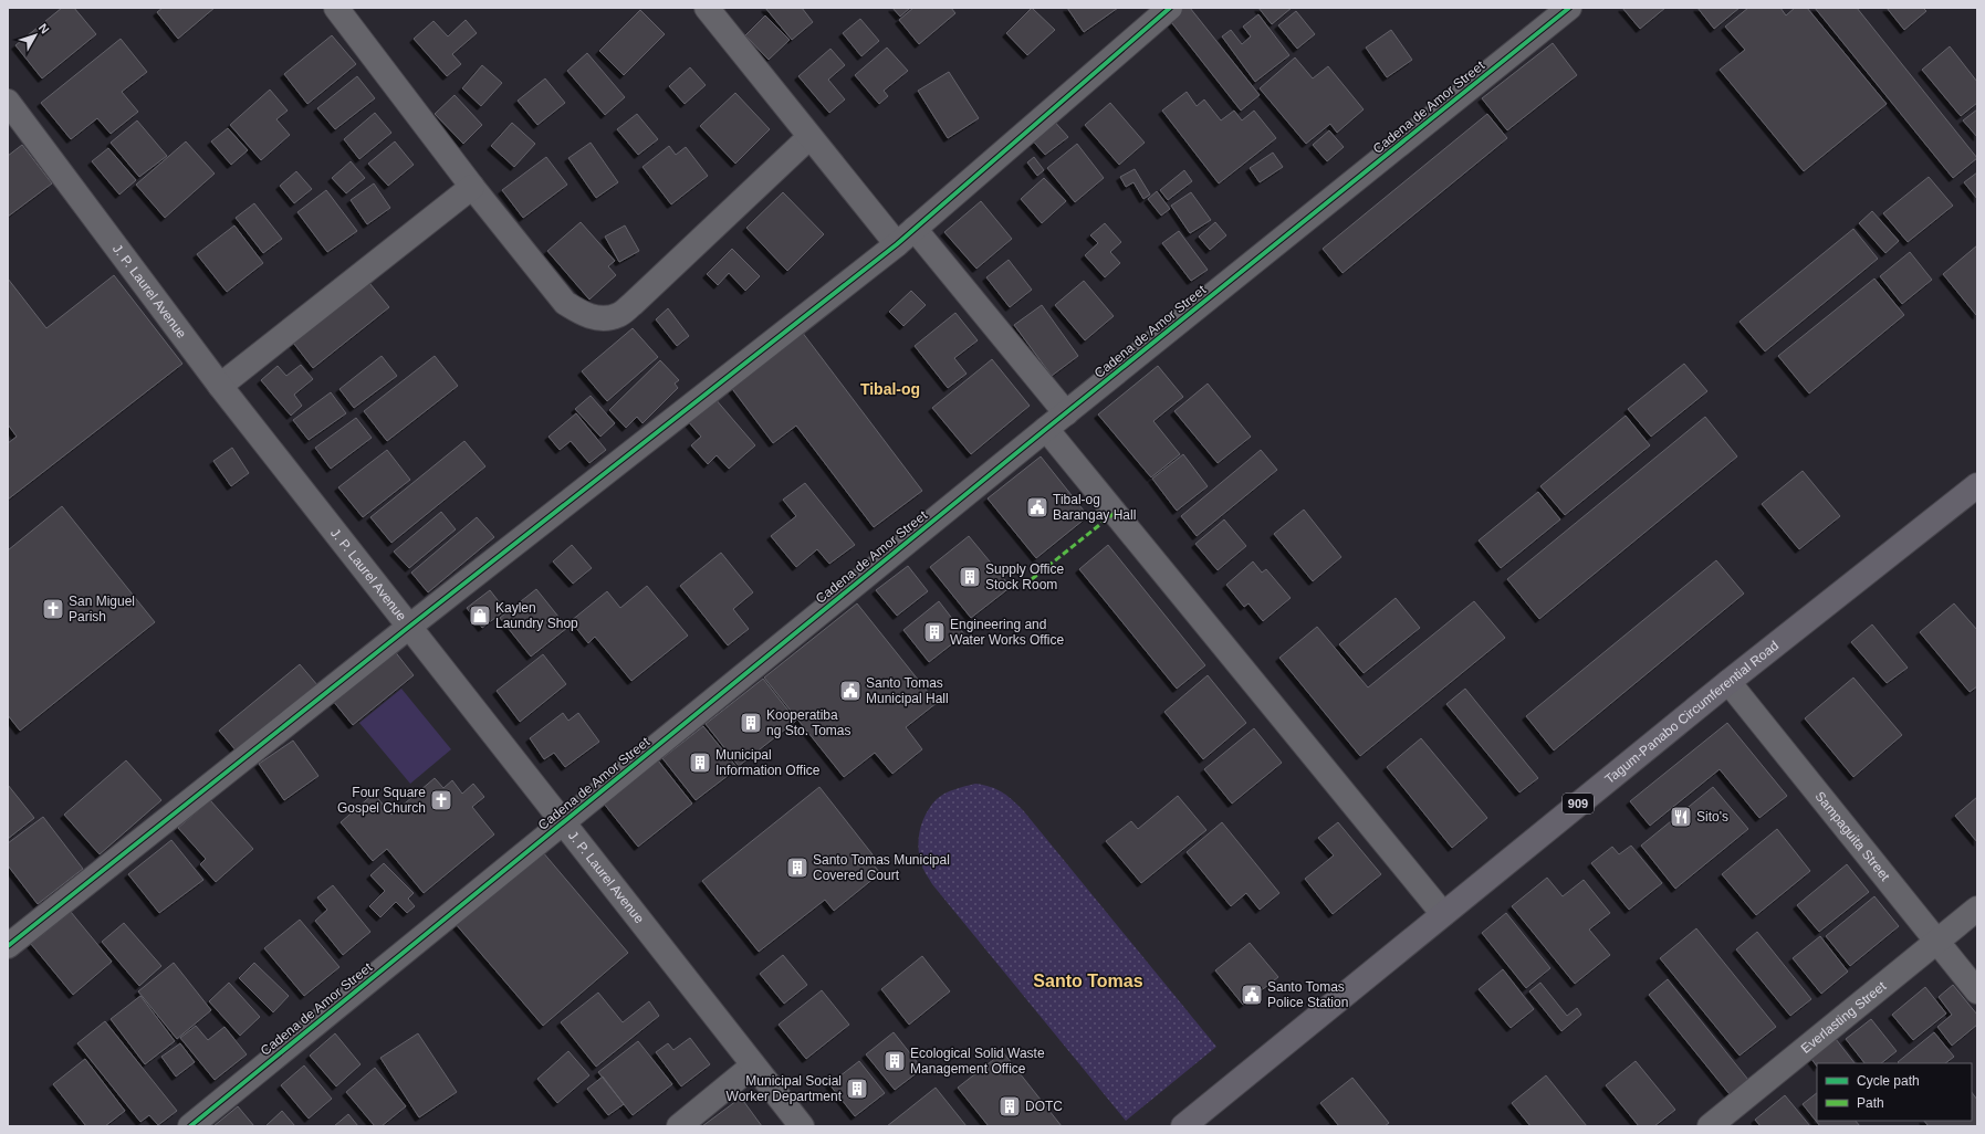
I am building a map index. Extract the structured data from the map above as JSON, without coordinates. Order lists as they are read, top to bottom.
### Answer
{
  "streets": {
    "main road": ["Tagum-Panabo Circumferential Road", "909"],
    "street": [
      "Cadena de Amor Street",
      "J. P. Laurel Avenue",
      "Sampaguita Street",
      "Everlasting Street"
    ]
  },
  "crossings": [
    ["Cadena de Amor Street", "J. P. Laurel Avenue"],
    ["Tagum-Panabo Circumferential Road", "Sampaguita Street"],
    ["Sampaguita Street", "Everlasting Street"]
  ],
  "districts": ["Tibal-og", "Santo Tomas"],
  "places": {
    "public building": ["Tibal-og Barangay Hall", "Santo Tomas Municipal Hall", "Santo Tomas Police Station"],
    "building": [
      "Supply Office Stock Room",
      "Engineering and Water Works Office",
      "Kooperatiba ng Sto. Tomas",
      "Municipal Information Office",
      "Santo Tomas Municipal Covered Court",
      "Ecological Solid Waste Management Office",
      "Municipal Social Worker Department",
      "DOTC"
    ],
    "church": ["San Miguel Parish", "Four Square Gospel Church"],
    "shop": ["Kaylen Laundry Shop"],
    "restaurant": ["Sito's"]
  },
  "legend": ["Cycle path", "Path"],
  "north": "top right"
}
